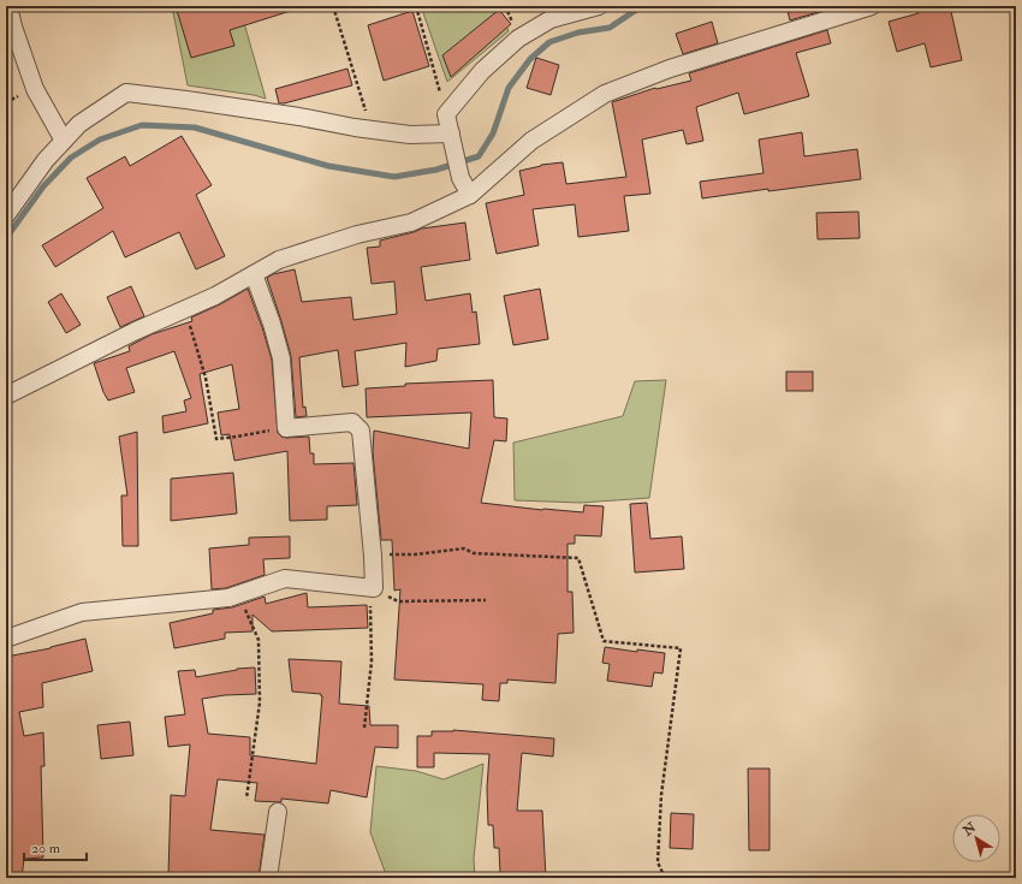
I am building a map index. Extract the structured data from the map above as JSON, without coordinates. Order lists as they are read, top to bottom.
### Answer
{
  "scale_bar": "20 m",
  "north": "top left"
}
